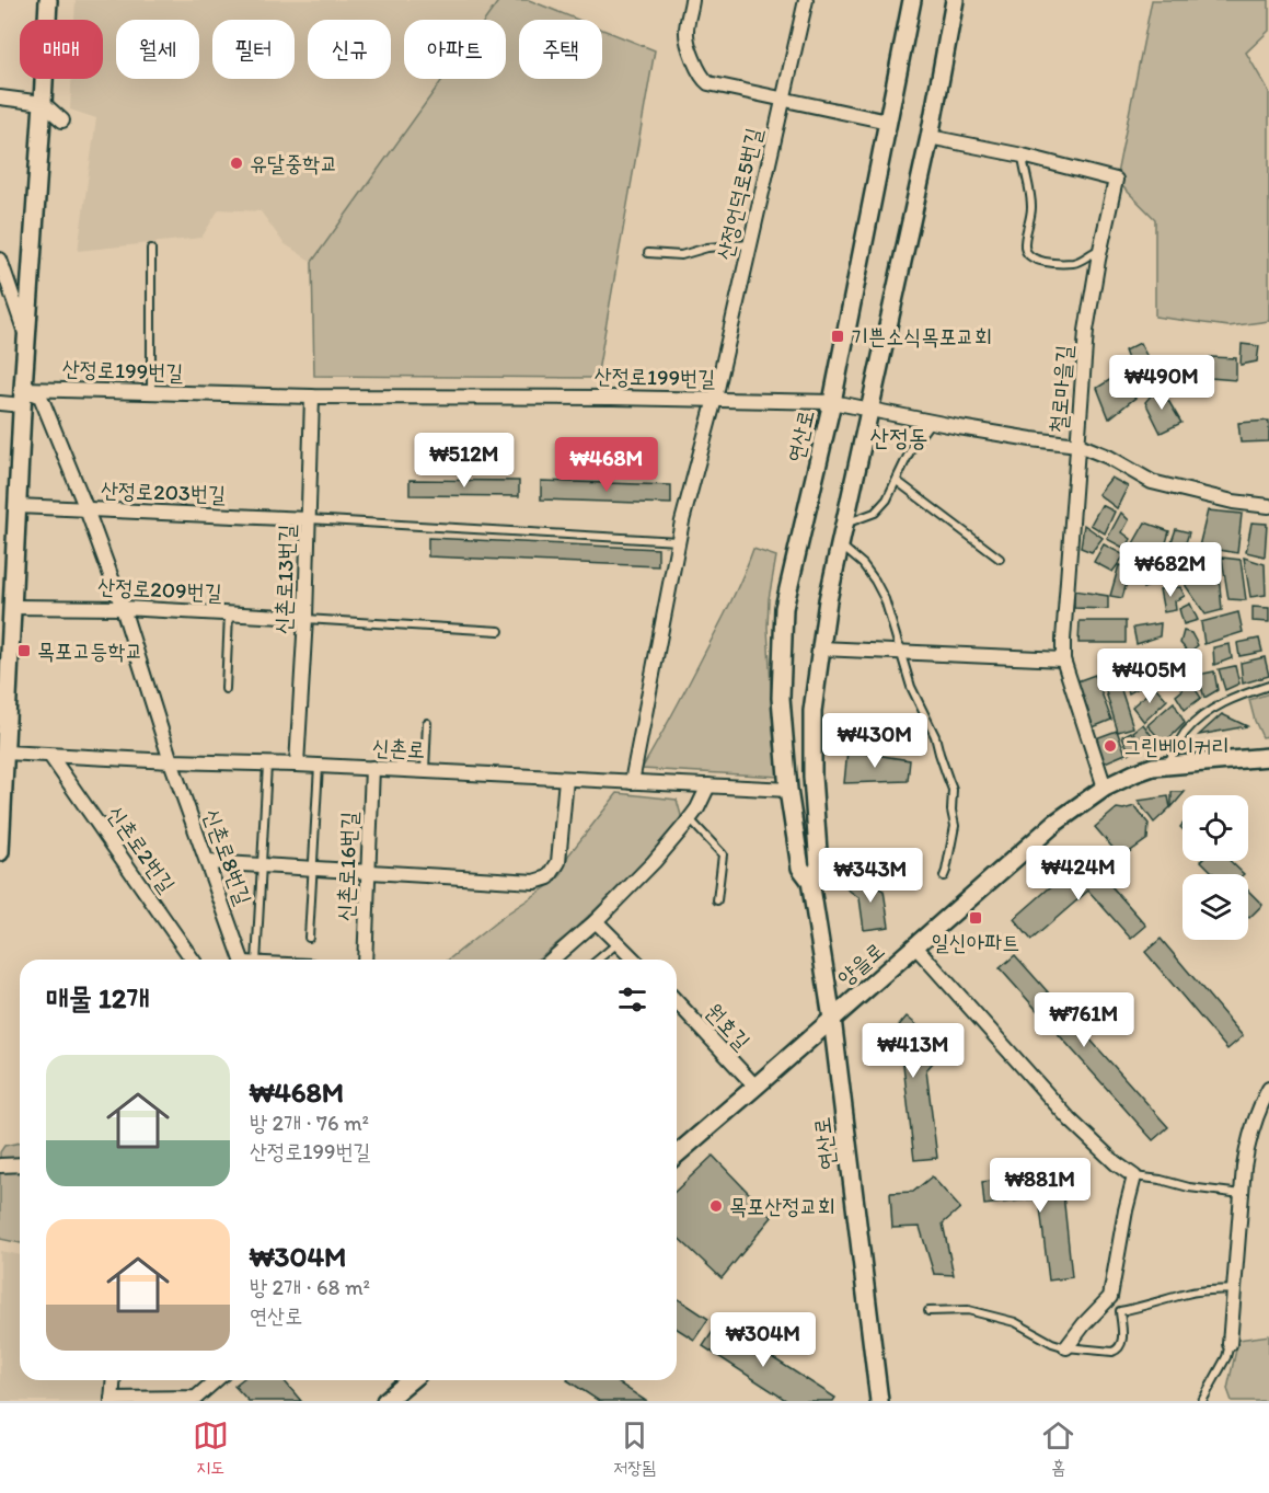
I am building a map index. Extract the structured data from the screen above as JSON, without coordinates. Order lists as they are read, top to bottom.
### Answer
{
  "streets": {
    "street": [
      "산정언덕로5번길",
      "산정로199번길",
      "철로마을길",
      "연산로",
      "산정로203번길",
      "신촌로13번길",
      "산정로209번길",
      "신촌로",
      "신촌로2번길",
      "신촌로8번길",
      "신촌로16번길",
      "양을로",
      "원호길"
    ]
  },
  "crossings": [
    ["산정언덕로5번길", "산정로199번길"],
    ["산정언덕로5번길", "신촌로"],
    ["산정로199번길", "철로마을길"],
    ["산정로199번길", "연산로"],
    ["산정로199번길", "신촌로13번길"],
    ["산정로199번길", "신촌로8번길"],
    ["철로마을길", "연산로"],
    ["철로마을길", "양을로"],
    ["연산로", "신촌로"],
    ["연산로", "양을로"],
    ["산정로203번길", "신촌로13번길"],
    ["산정로203번길", "신촌로8번길"],
    ["신촌로13번길", "산정로209번길"],
    ["신촌로13번길", "신촌로"],
    ["산정로209번길", "신촌로8번길"],
    ["신촌로", "신촌로2번길"],
    ["신촌로", "신촌로8번길"],
    ["신촌로", "신촌로16번길"],
    ["양을로", "원호길"]
  ],
  "districts": ["산정동"],
  "places": {
    "other": ["유달중학교", "그린베이커리", "목포산정교회"],
    "transit": ["기쁜소식목포교회", "목포고등학교", "일신아파트"]
  },
  "page": {
    "chip": [
      "매매",
      "월세",
      "필터",
      "신규",
      "아파트",
      "주택"
    ],
    "price": [
      "₩490M",
      "₩512M",
      "₩468M",
      "₩682M",
      "₩405M",
      "₩430M",
      "₩424M",
      "₩343M",
      "₩761M",
      "₩413M",
      "₩881M",
      "₩304M"
    ],
    "heading": "매물 12개",
    "list": [
      {
        "name": "₩468M",
        "note": "방 2개 · 76 m² · 산정로199번길"
      },
      {
        "name": "₩304M",
        "note": "방 2개 · 68 m² · 연산로"
      }
    ],
    "tabs": ["지도", "저장됨", "홈"]
  }
}
